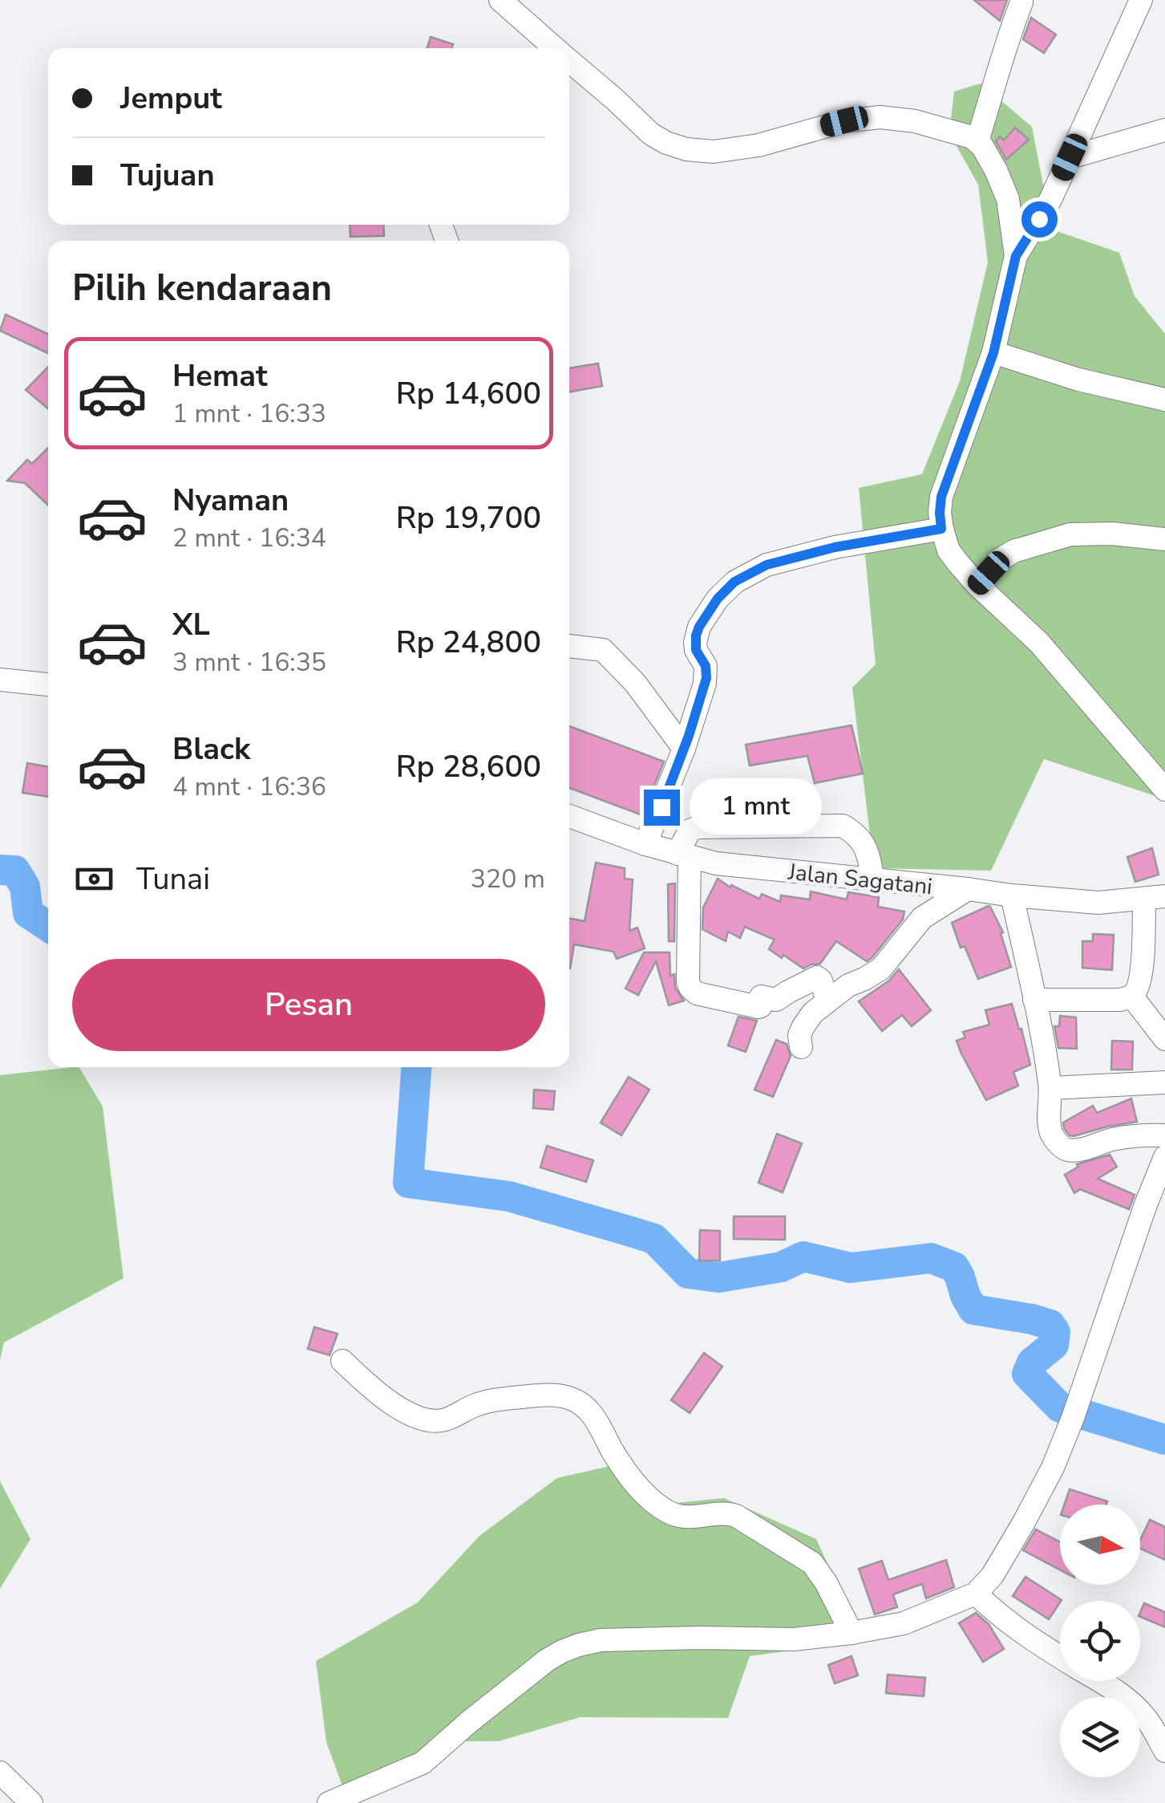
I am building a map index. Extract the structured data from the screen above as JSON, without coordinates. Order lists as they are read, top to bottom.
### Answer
{
  "streets": {
    "street": ["Jalan Sagatani"]
  },
  "north": "right",
  "page": {
    "banner": ["Jemput", "Tujuan"],
    "heading": "Pilih kendaraan",
    "list": [
      {
        "name": "Hemat",
        "note": "1 mnt · 16:33",
        "value": "Rp 14,600"
      },
      {
        "name": "Nyaman",
        "note": "2 mnt · 16:34",
        "value": "Rp 19,700"
      },
      {
        "name": "XL",
        "note": "3 mnt · 16:35",
        "value": "Rp 24,800"
      },
      {
        "name": "Black",
        "note": "4 mnt · 16:36",
        "value": "Rp 28,600"
      }
    ],
    "bubble": "1 mnt",
    "pay": ["Tunai", "320 m"],
    "buttons": "Pesan"
  }
}
